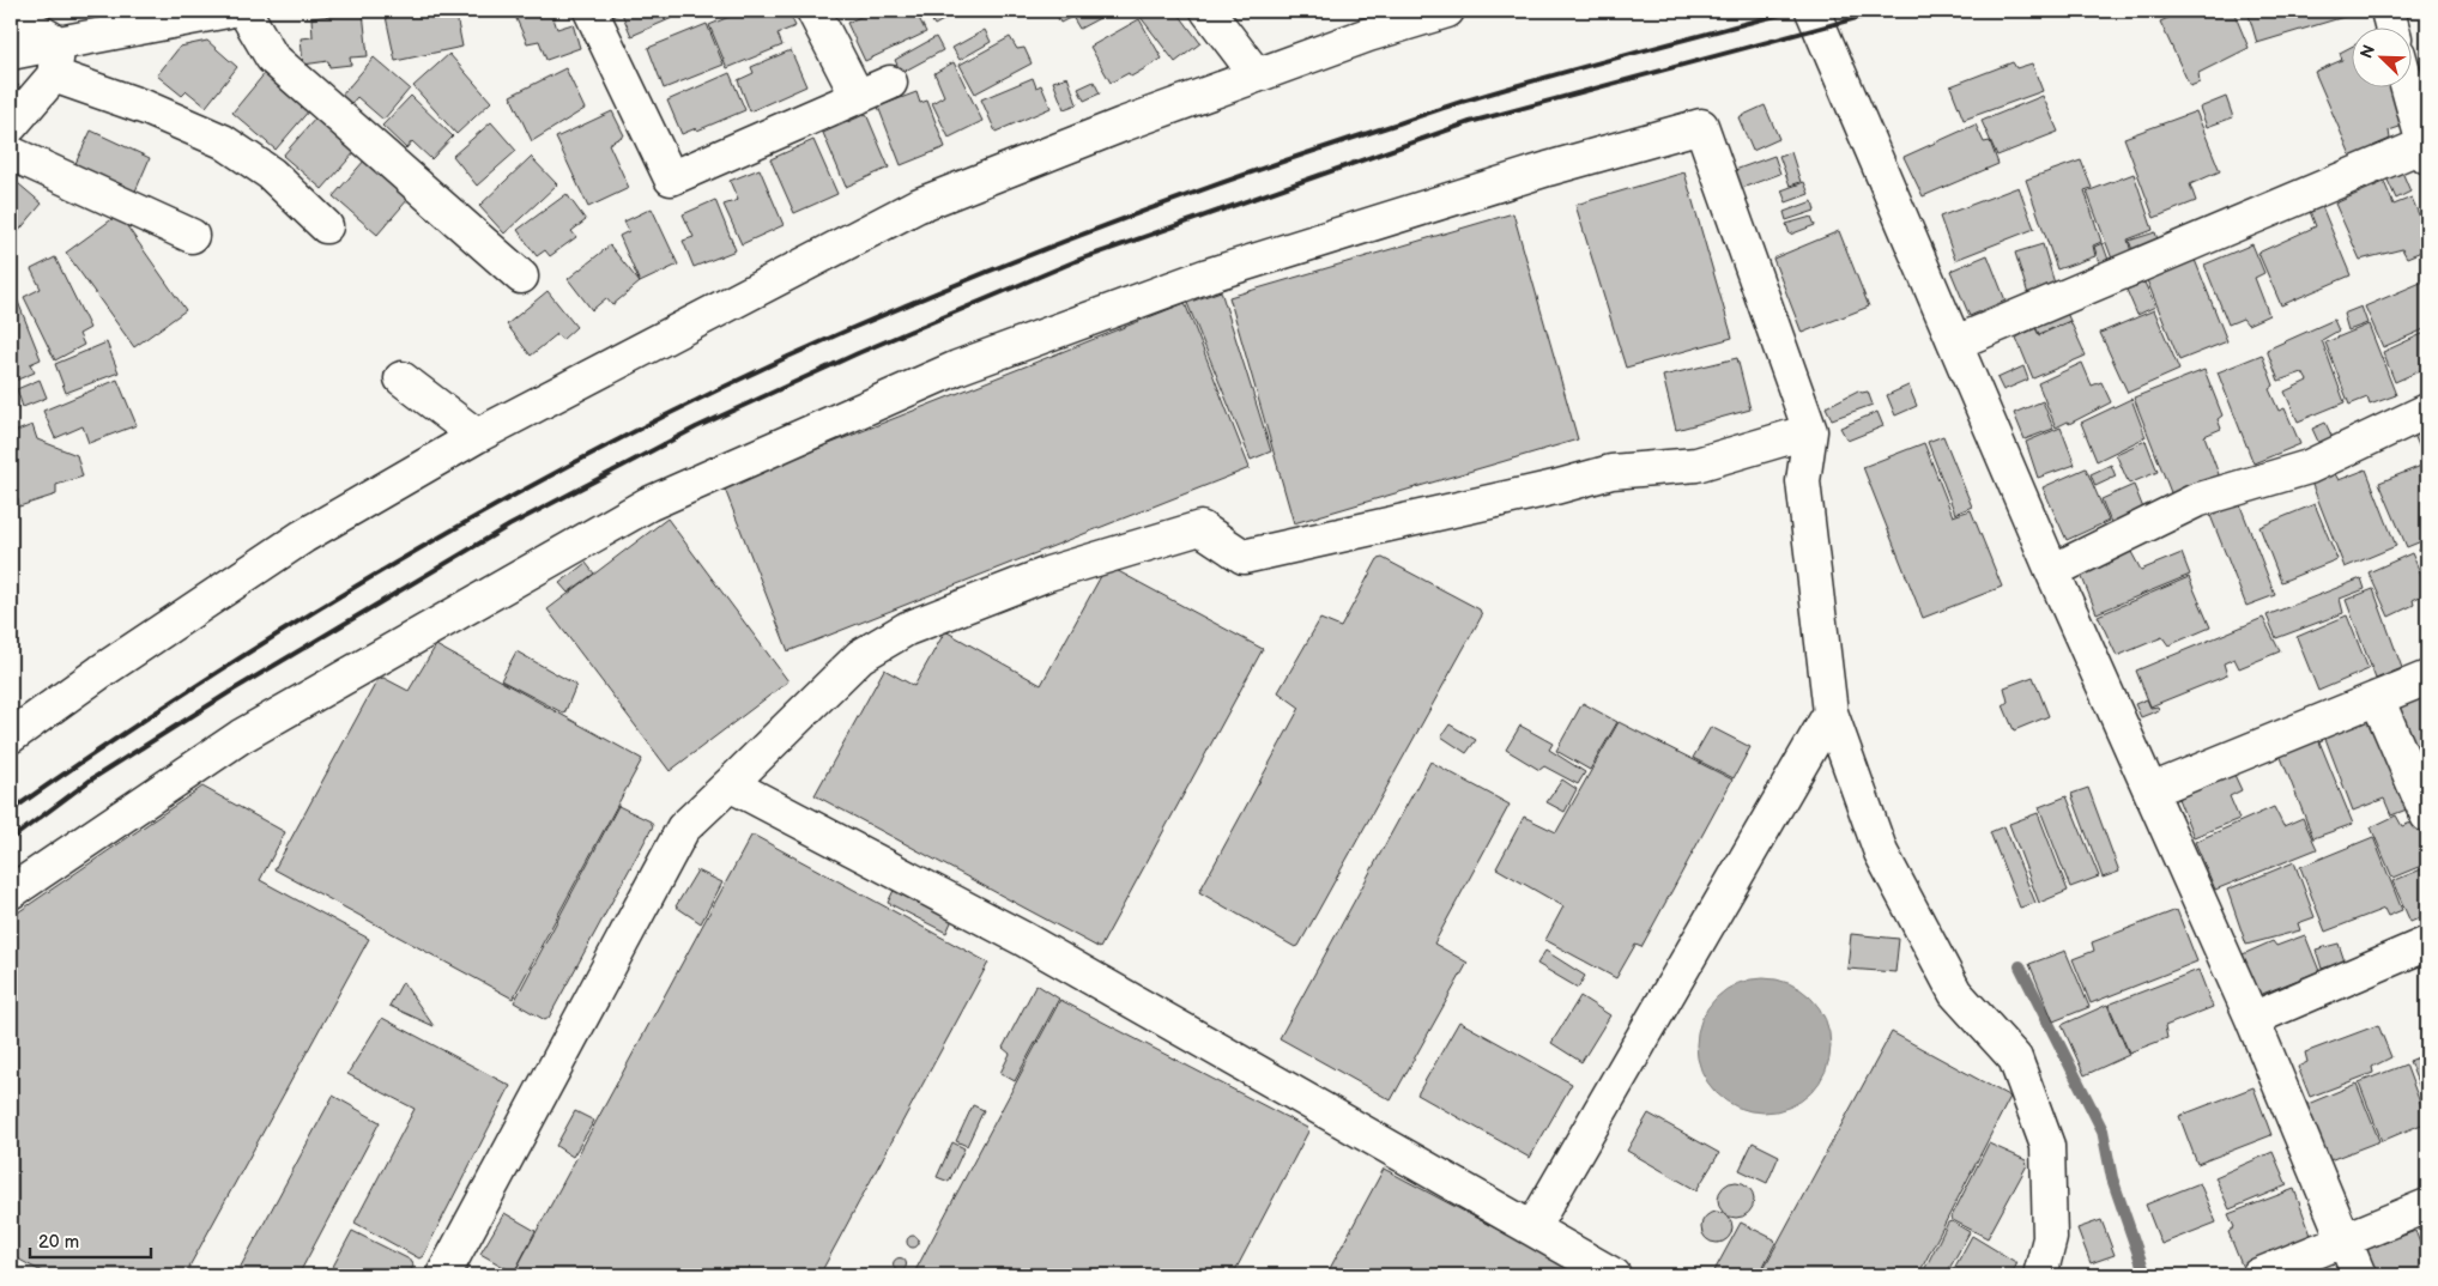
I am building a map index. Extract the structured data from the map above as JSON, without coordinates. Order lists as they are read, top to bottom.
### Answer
{
  "scale_bar": "20 m",
  "north": "top left"
}
